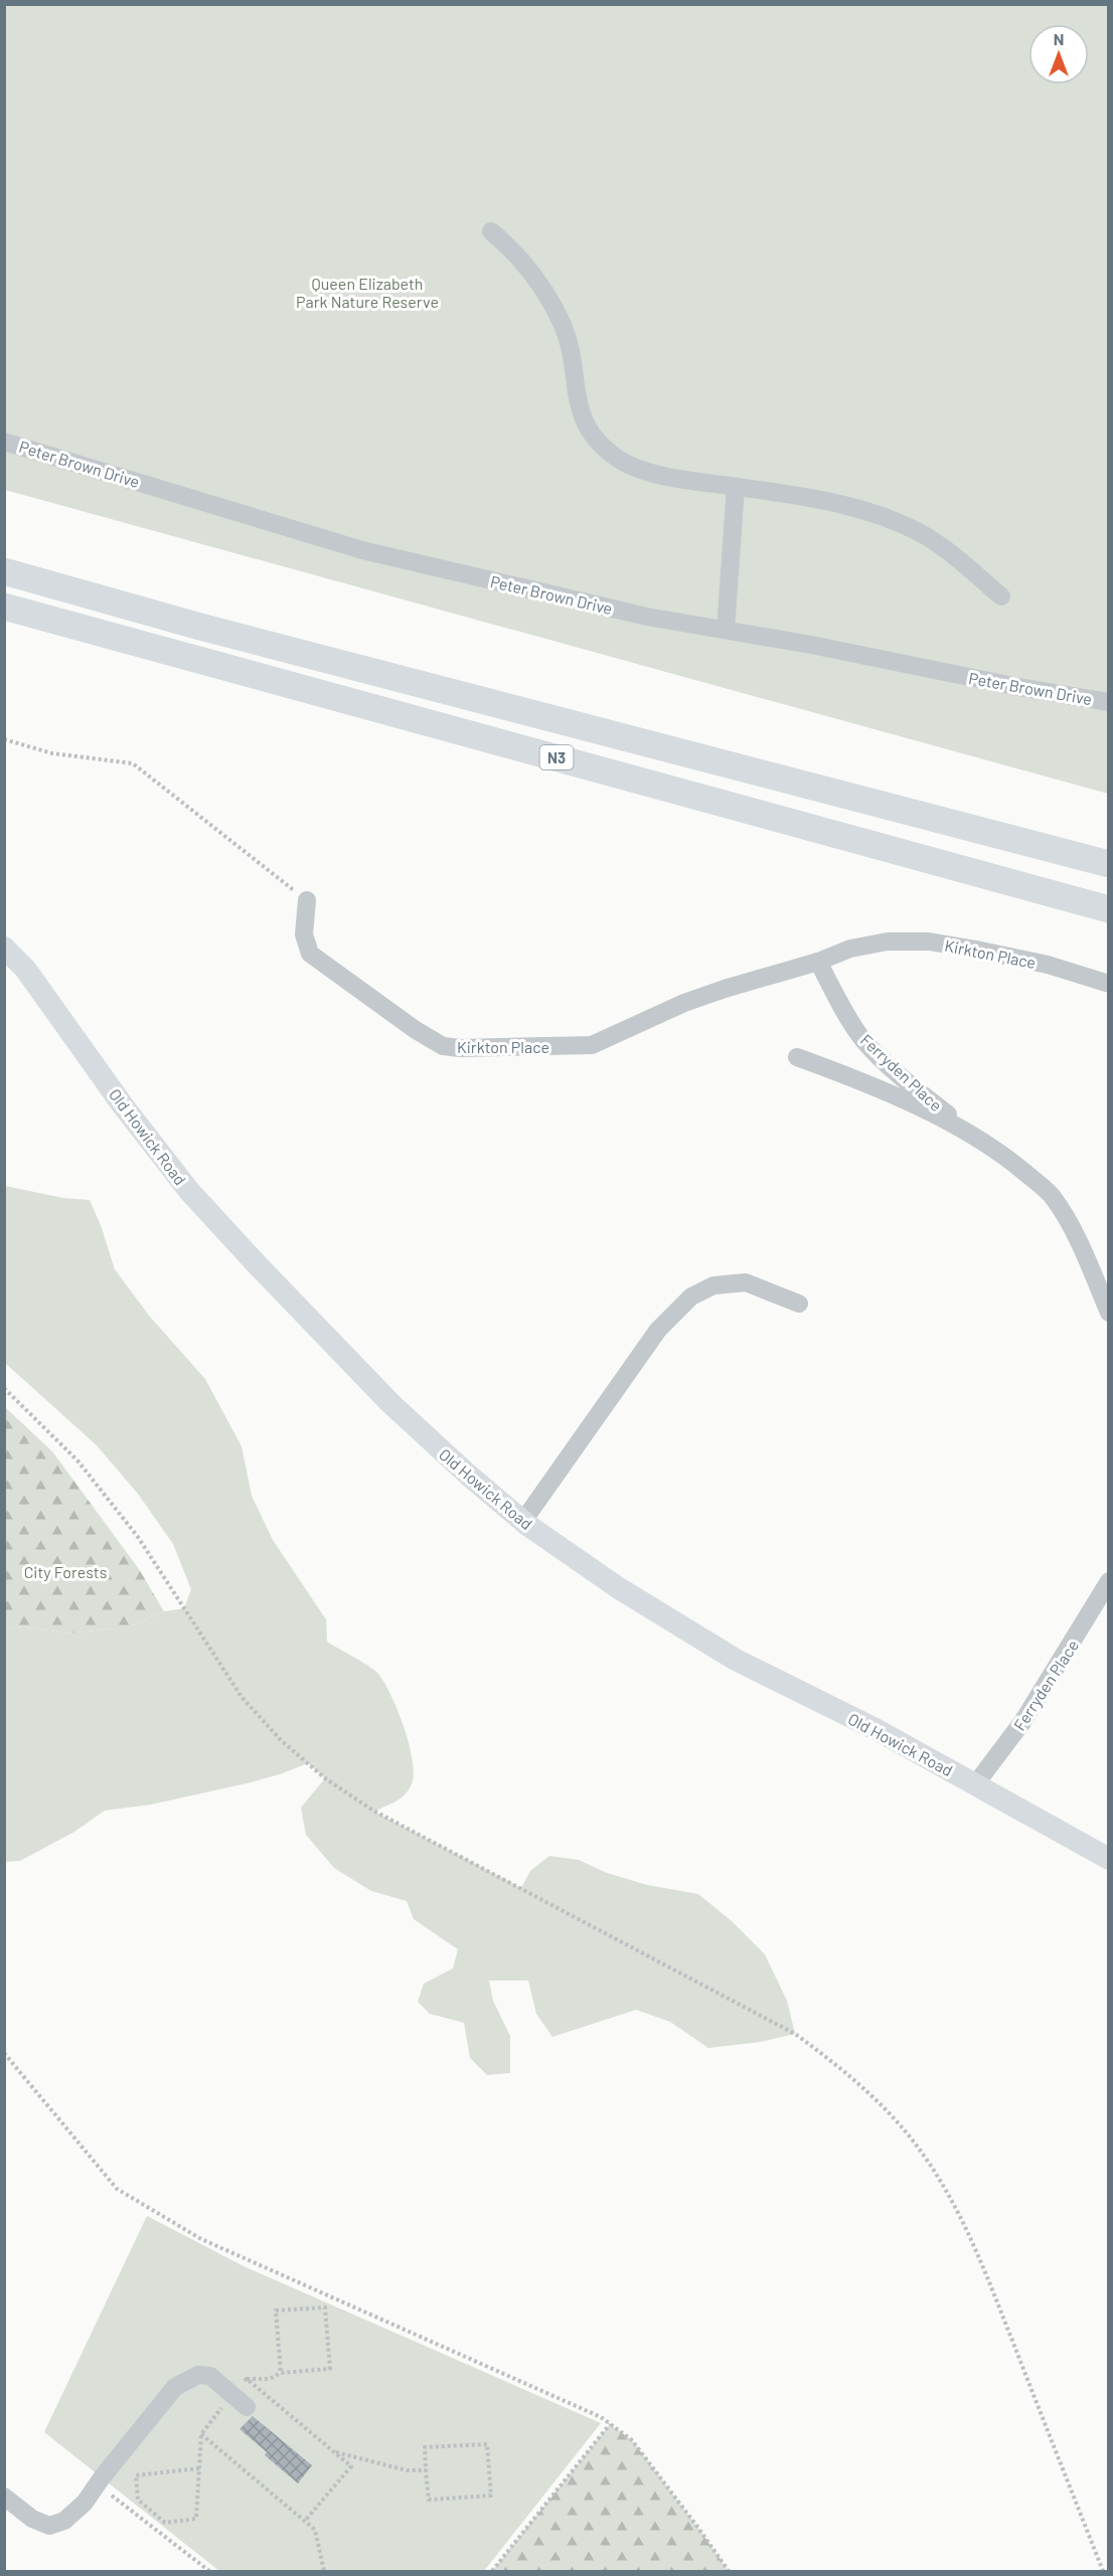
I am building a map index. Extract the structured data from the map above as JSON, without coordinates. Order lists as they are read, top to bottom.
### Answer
{
  "streets": {
    "highway": ["N3"],
    "main road": ["Old Howick Road"],
    "street": ["Peter Brown Drive", "Kirkton Place", "Ferryden Place"]
  },
  "crossings": [
    ["Kirkton Place", "Ferryden Place"],
    ["Ferryden Place", "Old Howick Road"]
  ],
  "parks": ["Queen Elizabeth Park Nature Reserve", "City Forests"],
  "north": "top"
}
